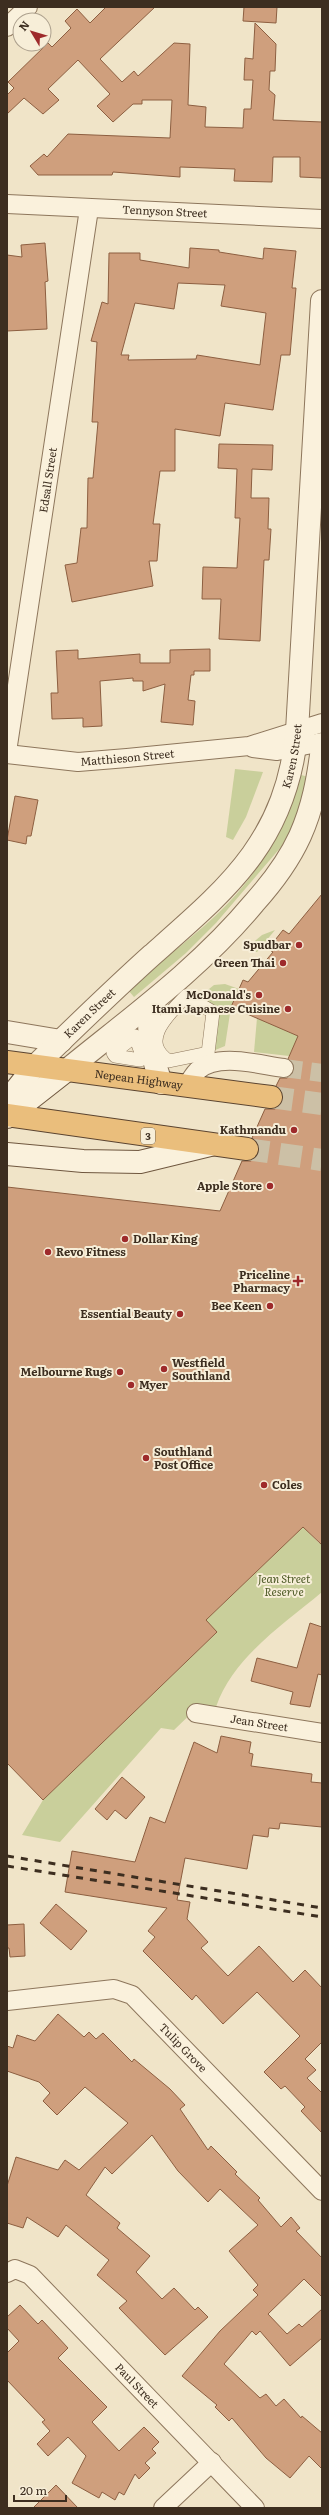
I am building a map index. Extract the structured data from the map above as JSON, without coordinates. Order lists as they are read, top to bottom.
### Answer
{
  "streets": {
    "highway": ["Nepean Highway", "3"],
    "street": [
      "Tennyson Street",
      "Edsall Street",
      "Karen Street",
      "Matthieson Street",
      "Jean Street",
      "Tulip Grove",
      "Paul Street"
    ]
  },
  "crossings": [
    ["Tennyson Street", "Edsall Street"],
    ["Edsall Street", "Matthieson Street"],
    ["Karen Street", "Matthieson Street"],
    ["Karen Street", "Nepean Highway"],
    ["Karen Street", "3"]
  ],
  "parks": ["Jean Street Reserve"],
  "places": {
    "other": [
      "Spudbar",
      "Green Thai",
      "McDonald's",
      "Itami Japanese Cuisine",
      "Kathmandu",
      "Apple Store",
      "Dollar King",
      "Revo Fitness",
      "Bee Keen",
      "Essential Beauty",
      "Westfield Southland",
      "Melbourne Rugs",
      "Myer",
      "Southland Post Office",
      "Coles"
    ],
    "health": ["Priceline Pharmacy"]
  },
  "scale_bar": "20 m",
  "north": "top left"
}
